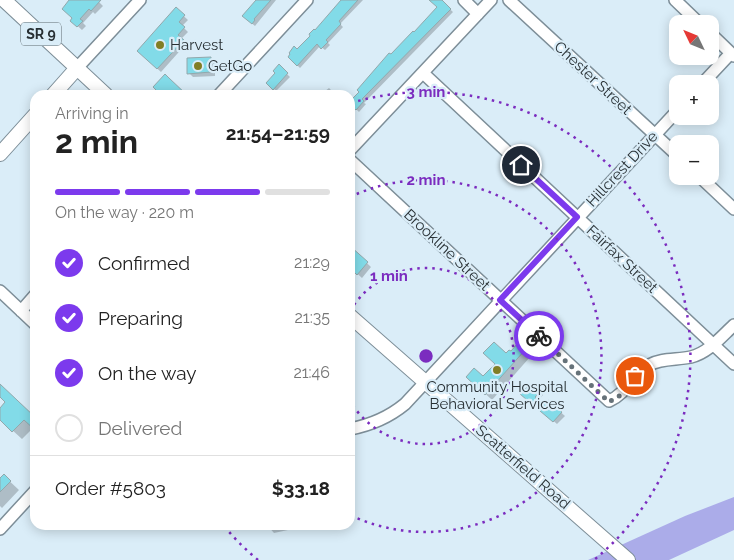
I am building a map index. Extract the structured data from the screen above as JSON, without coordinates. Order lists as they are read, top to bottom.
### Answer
{
  "streets": {
    "main road": ["SR 9", "Scatterfield Road"],
    "street": [
      "Chester Street",
      "Hillcrest Drive",
      "Brookline Street",
      "Fairfax Street"
    ]
  },
  "crossings": [
    ["Chester Street", "Hillcrest Drive"],
    ["Hillcrest Drive", "Brookline Street"],
    ["Hillcrest Drive", "Fairfax Street"],
    ["Hillcrest Drive", "Scatterfield Road"],
    ["Brookline Street", "Fairfax Street"]
  ],
  "places": ["Harvest", "GetGo", "Community Hospital Behavioral Services"],
  "north": "top left",
  "page": {
    "map_buttons": ["+", "−"],
    "heading": ["2 min", "Arriving in", "21:54–21:59"],
    "panel": ["Order #5803", "$33.18"],
    "bar": "On the way · 220 m",
    "list": [
      ["Confirmed", "21:29"],
      ["Preparing", "21:35"],
      ["On the way", "21:46"],
      "Delivered"
    ]
  },
  "rings": ["3 min", "2 min", "1 min"]
}
